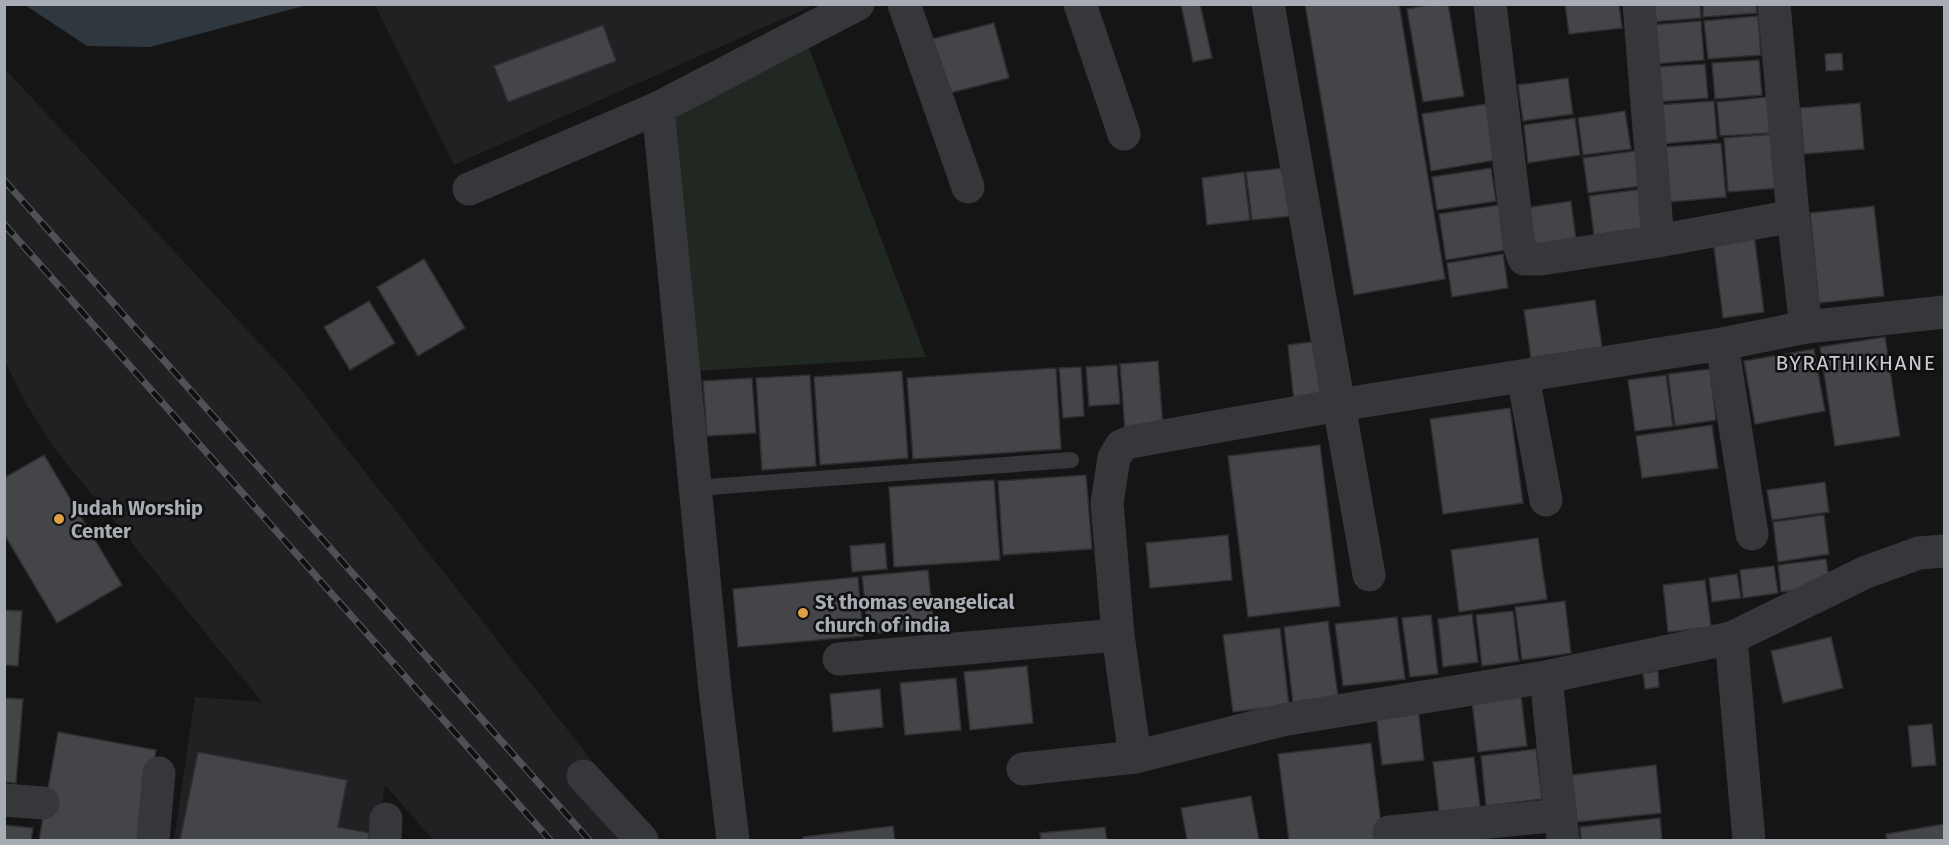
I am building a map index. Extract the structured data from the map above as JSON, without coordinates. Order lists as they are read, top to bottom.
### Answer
{
  "districts": ["BYRATHIKHANE"],
  "places": ["Judah Worship Center", "St thomas evangelical church of india"]
}
